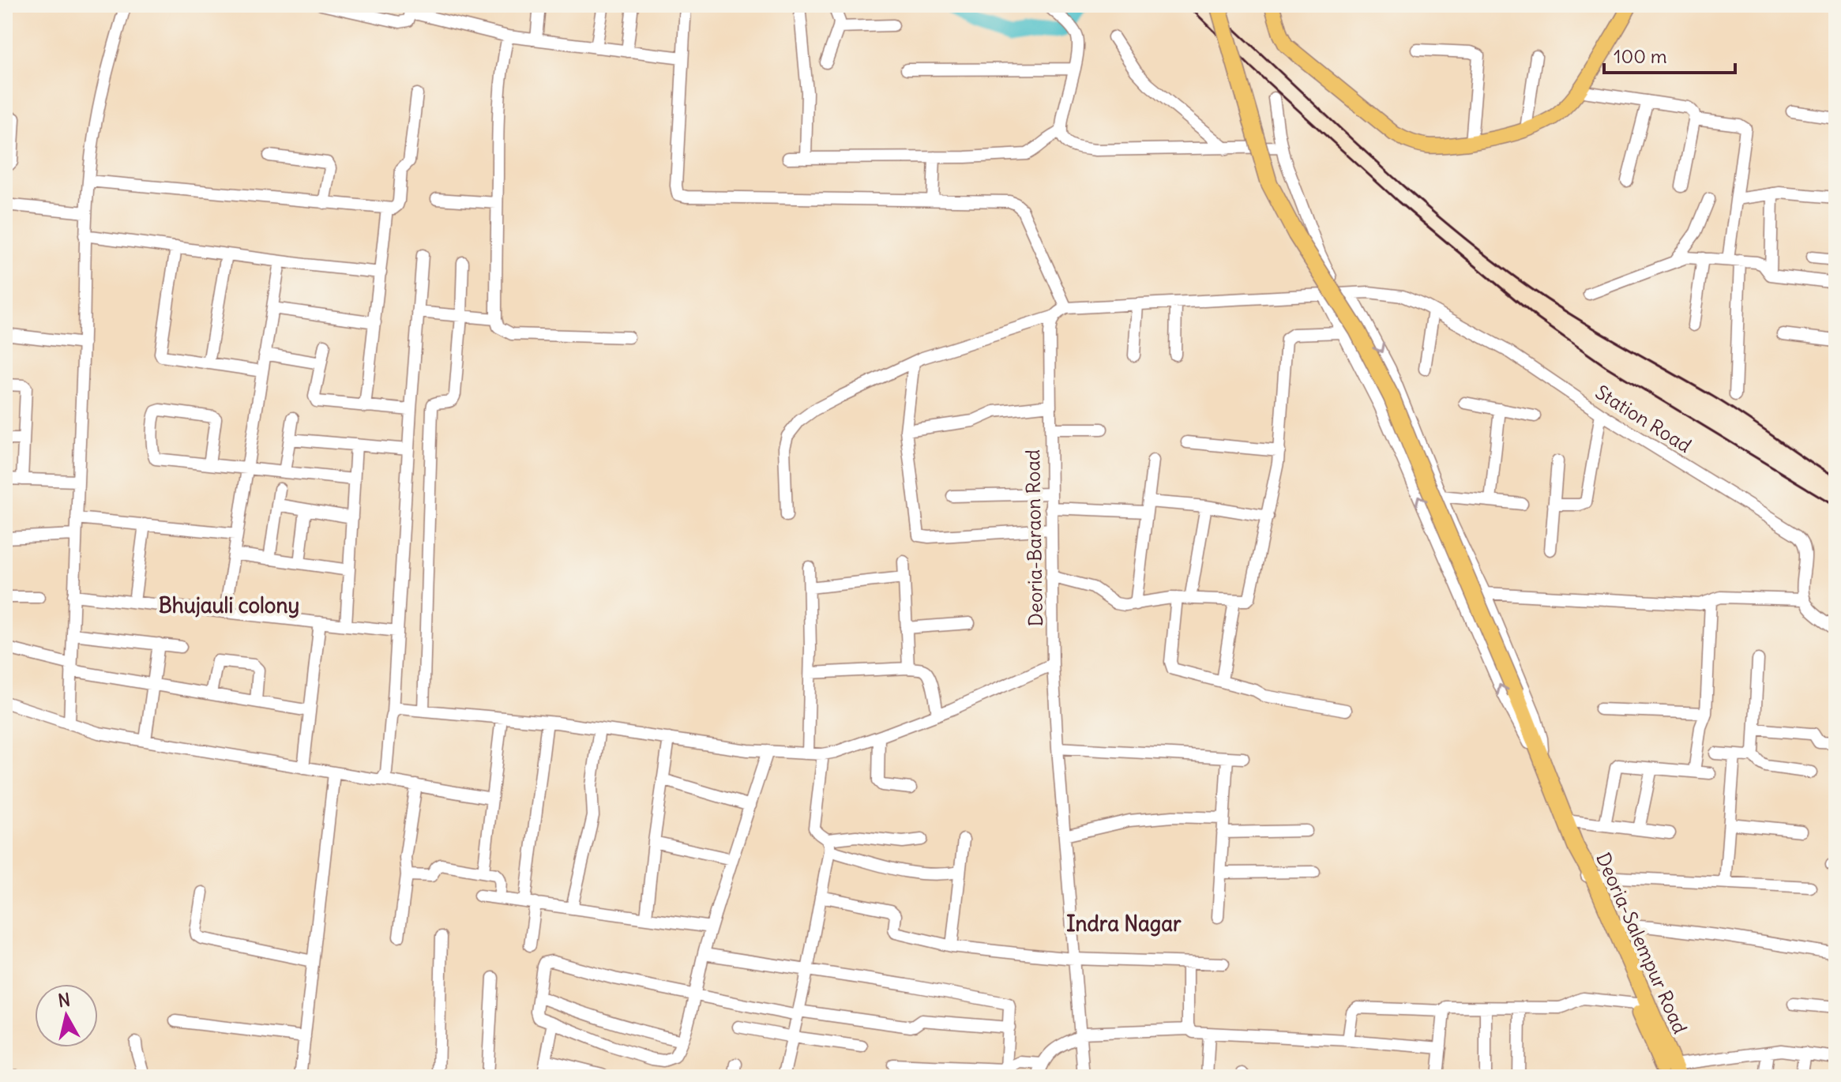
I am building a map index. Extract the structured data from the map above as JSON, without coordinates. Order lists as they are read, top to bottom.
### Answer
{
  "streets": {
    "highway": ["Deoria-Salempur Road"],
    "street": ["Station Road", "Deoria-Baraon Road"]
  },
  "districts": ["Bhujauli colony", "Indra Nagar"],
  "scale_bar": "100 m",
  "north": "top"
}
